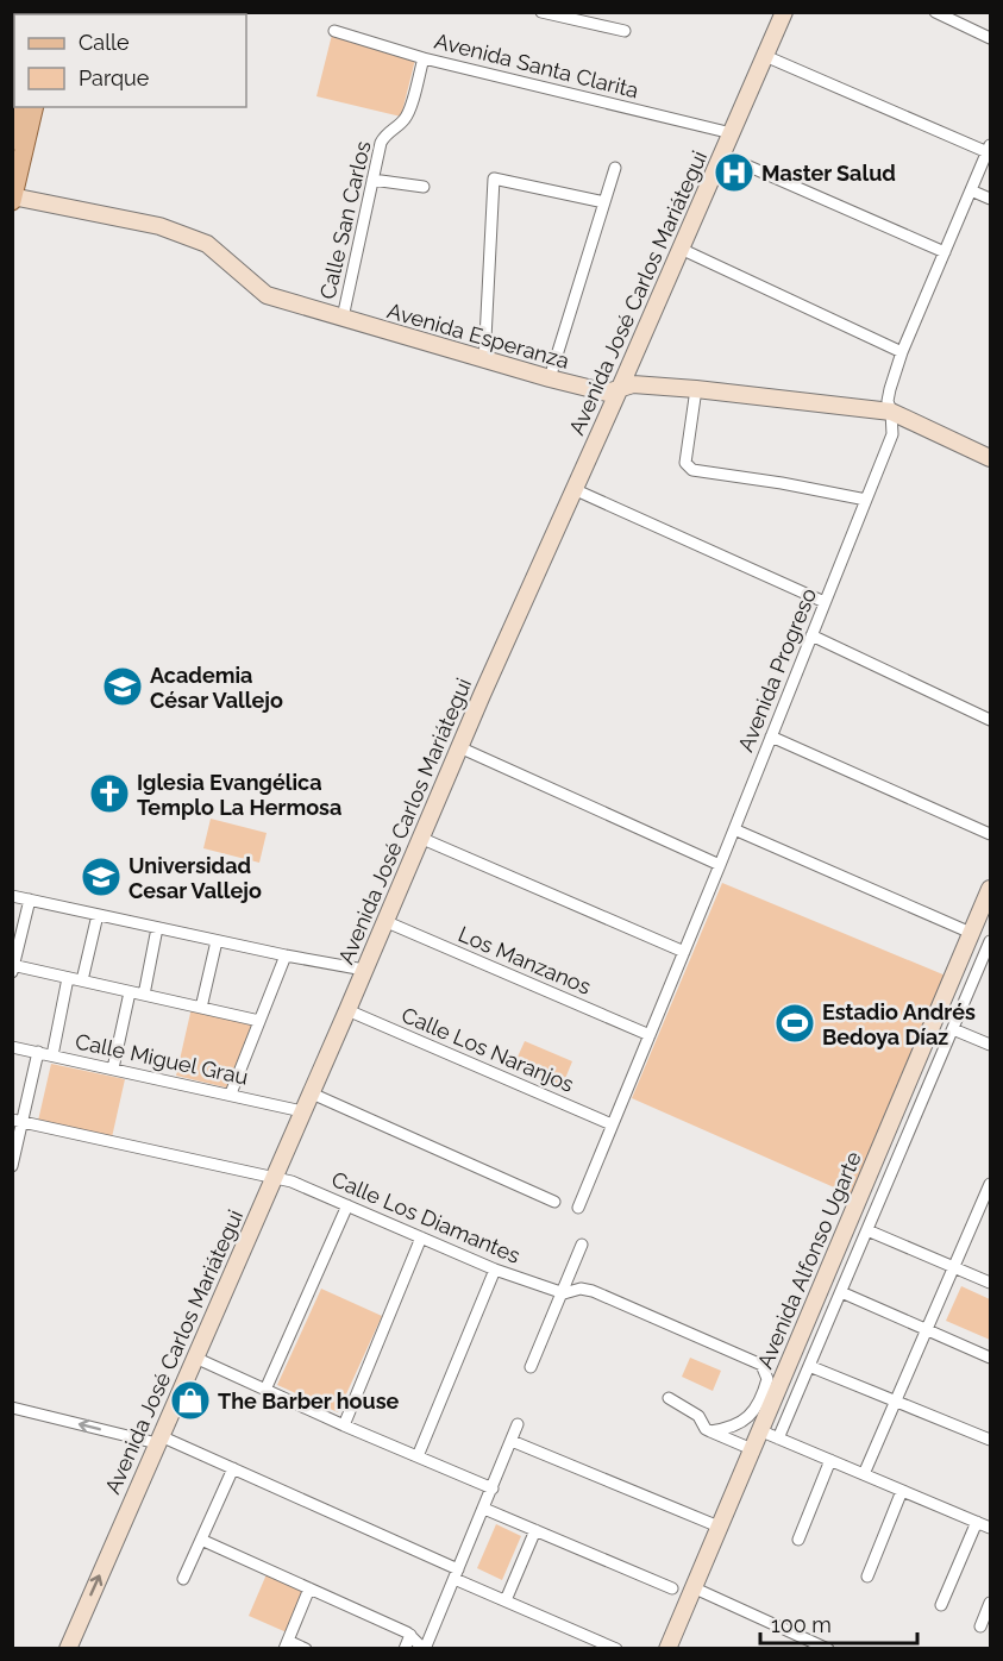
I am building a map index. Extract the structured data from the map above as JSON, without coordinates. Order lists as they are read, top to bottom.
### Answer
{
  "streets": {
    "street": [
      "Avenida Santa Clarita",
      "Calle San Carlos",
      "Avenida José Carlos Mariátegui",
      "Avenida Esperanza",
      "Avenida Progreso",
      "Los Manzanos",
      "Calle Los Naranjos",
      "Calle Miguel Grau",
      "Calle Los Diamantes",
      "Avenida Alfonso Ugarte"
    ]
  },
  "crossings": [
    ["Avenida Santa Clarita", "Calle San Carlos"],
    ["Avenida Santa Clarita", "Avenida José Carlos Mariátegui"],
    ["Calle San Carlos", "Avenida Esperanza"],
    ["Avenida José Carlos Mariátegui", "Avenida Esperanza"],
    ["Avenida José Carlos Mariátegui", "Los Manzanos"],
    ["Avenida José Carlos Mariátegui", "Calle Los Naranjos"],
    ["Avenida José Carlos Mariátegui", "Calle Miguel Grau"],
    ["Avenida José Carlos Mariátegui", "Calle Los Diamantes"],
    ["Avenida Esperanza", "Avenida Progreso"],
    ["Avenida Progreso", "Los Manzanos"],
    ["Avenida Progreso", "Calle Los Naranjos"]
  ],
  "places": {
    "hospital": ["Master Salud"],
    "school or university": ["Academia César Vallejo", "Universidad Cesar Vallejo"],
    "church": ["Iglesia Evangélica Templo La Hermosa"],
    "sports": ["Estadio Andrés Bedoya Díaz"],
    "shop": ["The Barber house"]
  },
  "legend": ["Calle", "Parque"],
  "scale_bar": "100 m"
}
